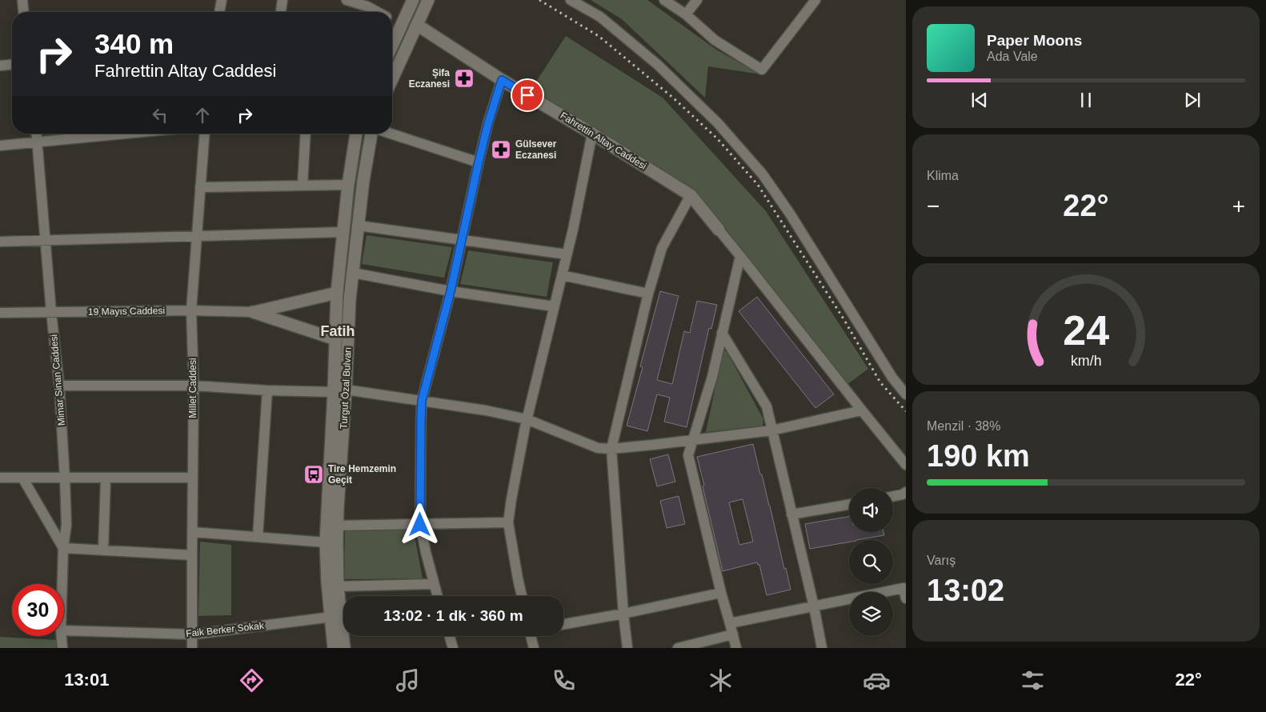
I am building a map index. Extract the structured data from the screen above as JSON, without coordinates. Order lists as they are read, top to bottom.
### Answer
{
  "streets": {
    "main road": ["Fahrettin Altay Caddesi", "Turgut Özal Bulvarı"],
    "street": [
      "19 Mayıs Caddesi",
      "Mimar Sinan Caddesi",
      "Millet Caddesi",
      "Faik Berker Sokak"
    ]
  },
  "crossings": [
    ["19 Mayıs Caddesi", "Mimar Sinan Caddesi"],
    ["19 Mayıs Caddesi", "Millet Caddesi"],
    ["Millet Caddesi", "Faik Berker Sokak"],
    ["Turgut Özal Bulvarı", "Faik Berker Sokak"]
  ],
  "districts": ["Fatih"],
  "places": {
    "pharmacy": ["Şifa Eczanesi", "Gülsever Eczanesi"],
    "bus stop": ["Tire Hemzemin Geçit"]
  },
  "page": {
    "turn": ["340 m", "Fahrettin Altay Caddesi"],
    "song": ["Paper Moons", "Ada Vale"],
    "tile": [
      "Klima",
      ["Menzil · 38%", "190 km"],
      ["Varış", "13:02"]
    ],
    "heat": ["−", "22°", "+"],
    "limit": "30",
    "trip": "13:02 · 1 dk · 360 m",
    "tabs": ["13:01", "22°"],
    "gauge": ["24", "km/h"]
  }
}
